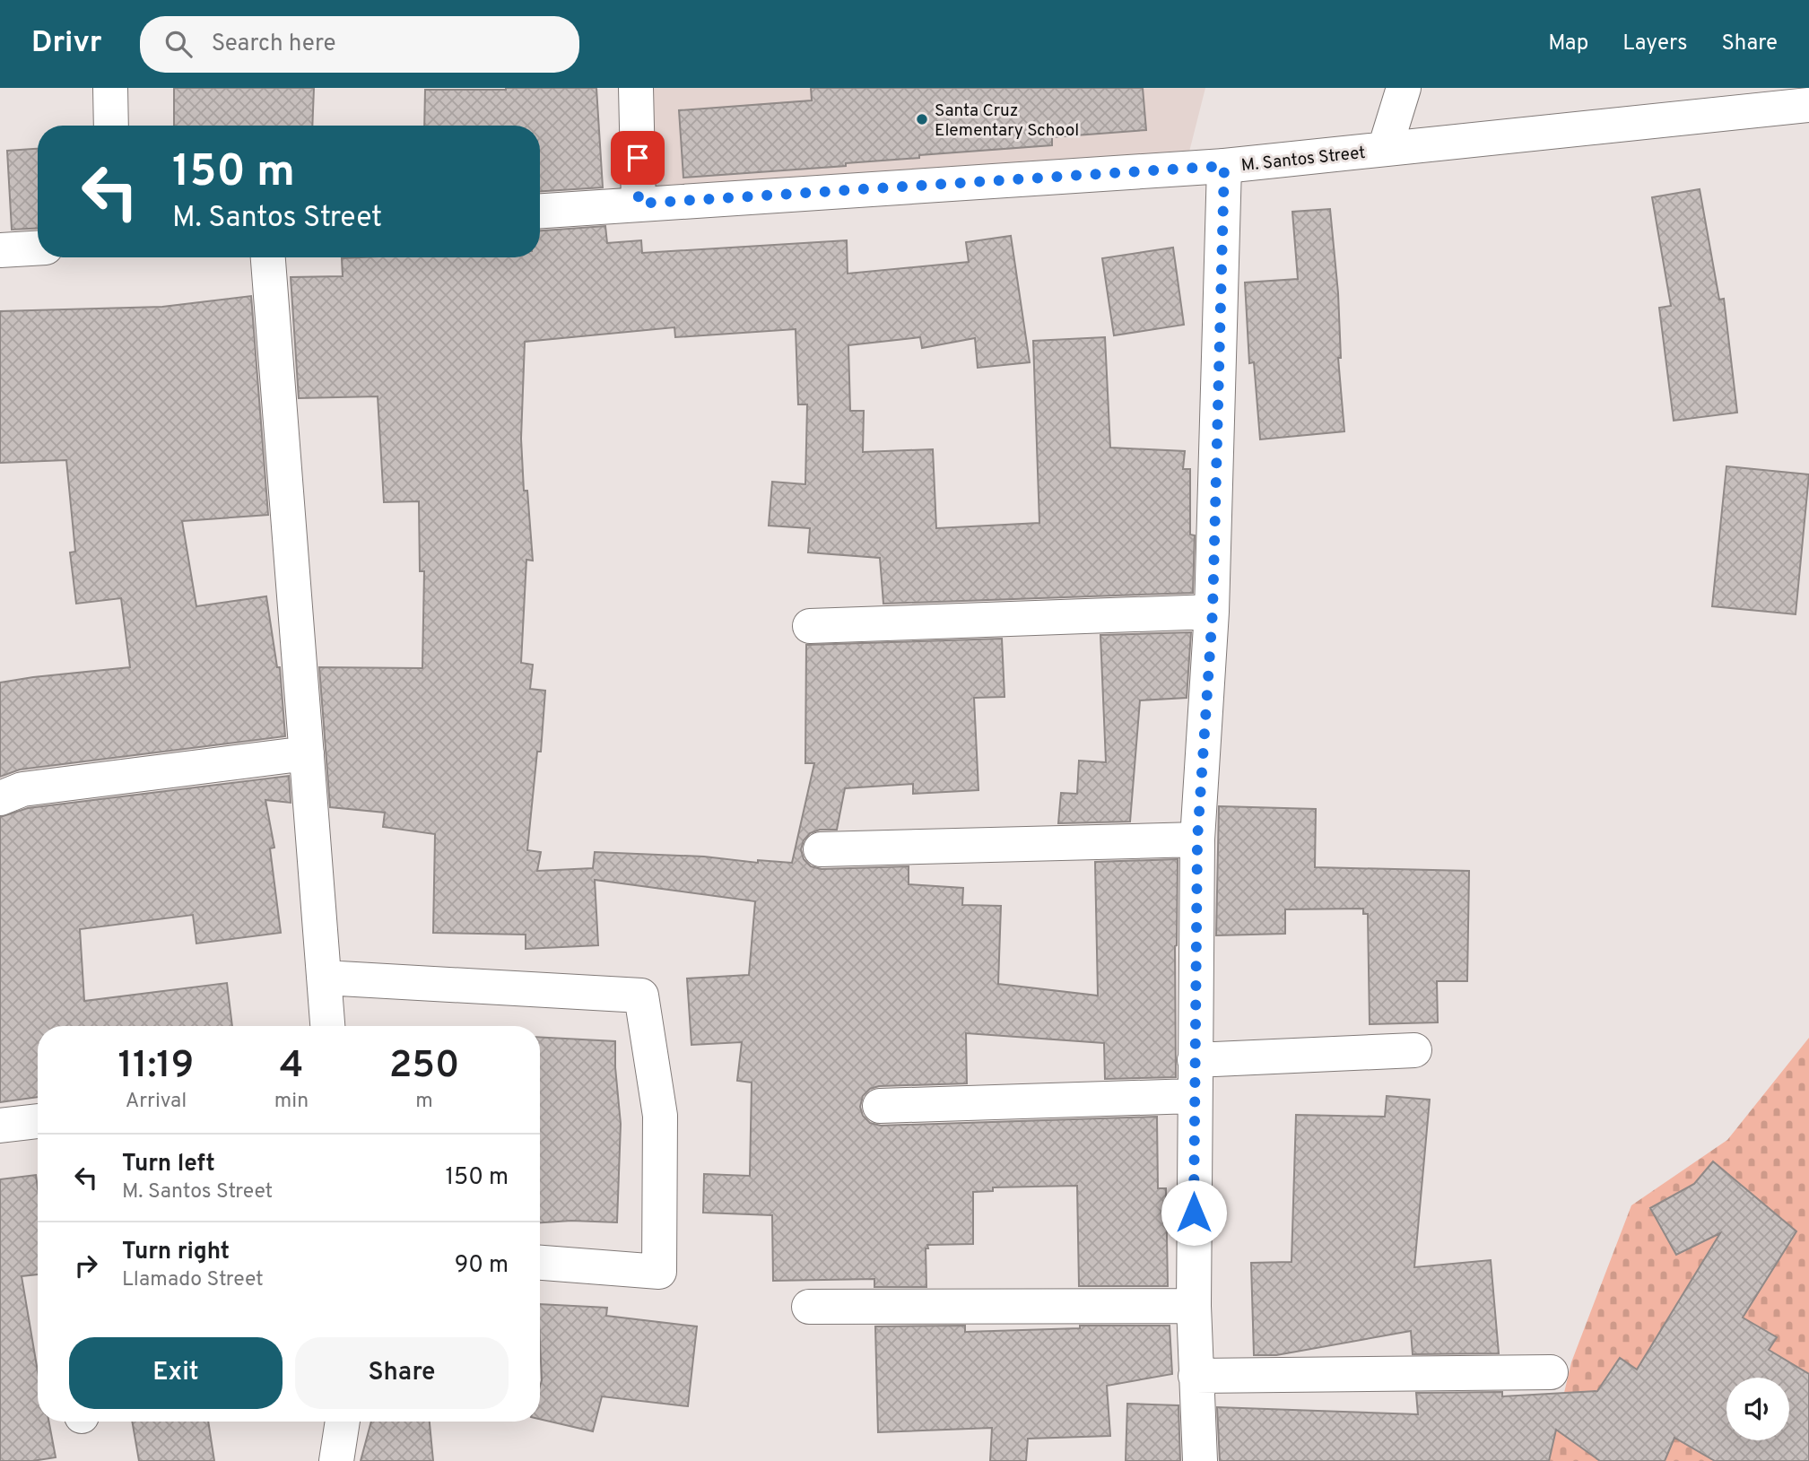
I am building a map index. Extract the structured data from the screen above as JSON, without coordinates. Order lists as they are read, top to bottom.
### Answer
{
  "streets": {
    "street": ["M. Santos Street"]
  },
  "places": ["Santa Cruz Elementary School"],
  "page": {
    "header": "Drivr",
    "search": "Search here",
    "nav": ["Map", "Layers", "Share"],
    "turn": ["150 m", "M. Santos Street"],
    "eta": [
      "11:19",
      "Arrival",
      "4",
      "min",
      "250",
      "m"
    ],
    "list": [
      {
        "name": "Turn left",
        "note": "M. Santos Street",
        "value": "150 m"
      },
      {
        "name": "Turn right",
        "note": "Llamado Street",
        "value": "90 m"
      }
    ],
    "buttons": ["Exit", "Share"]
  }
}
